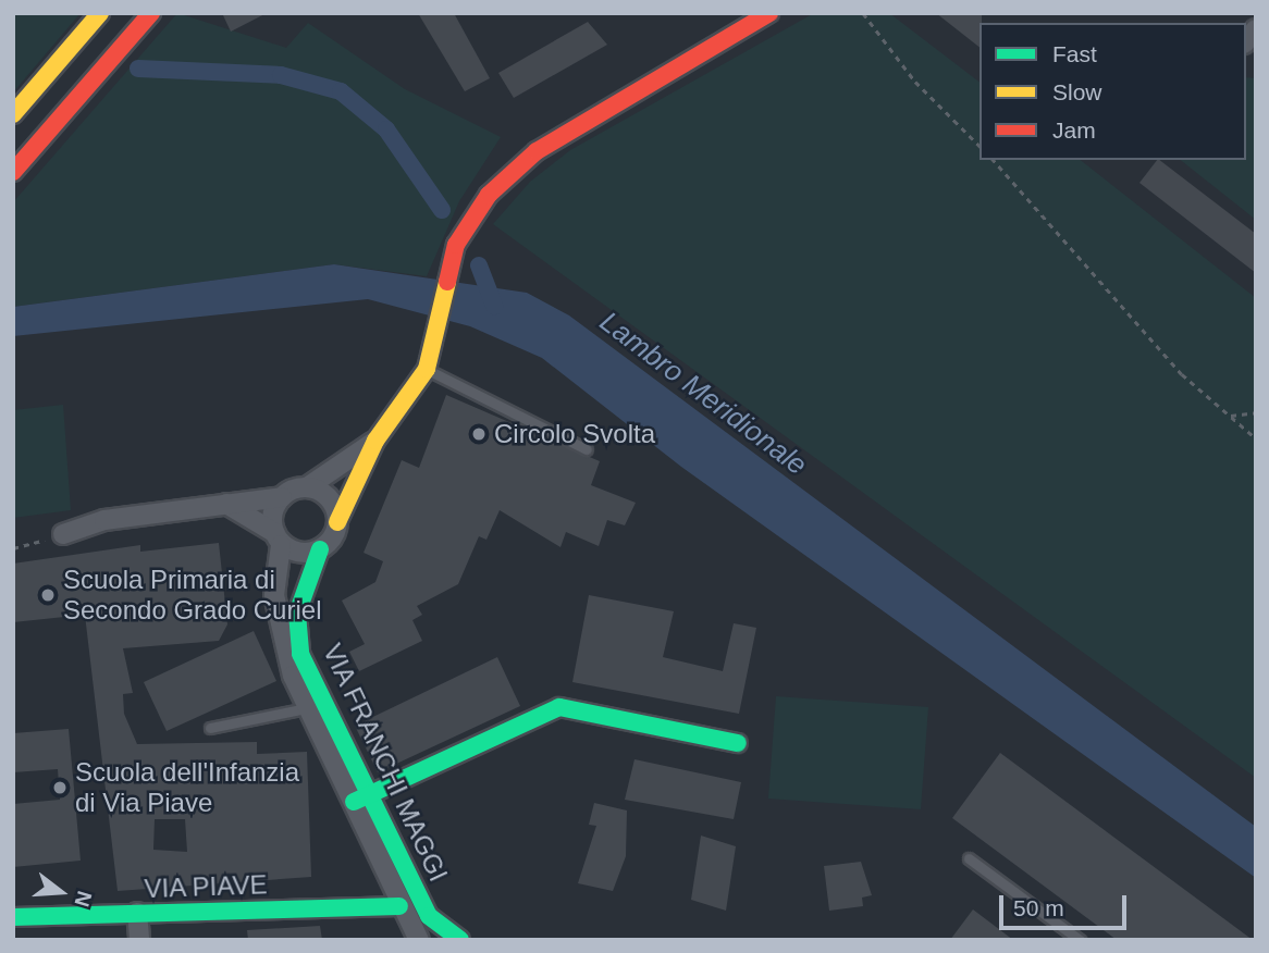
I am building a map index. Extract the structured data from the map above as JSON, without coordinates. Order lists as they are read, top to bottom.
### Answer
{
  "streets": {
    "street": ["VIA FRANCHI MAGGI", "VIA PIAVE"]
  },
  "crossings": [
    ["VIA FRANCHI MAGGI", "VIA PIAVE"]
  ],
  "water": ["Lambro Meridionale"],
  "places": ["Circolo Svolta", "Scuola Primaria di Secondo Grado Curiel", "Scuola dell'Infanzia di Via Piave"],
  "legend": ["Fast", "Slow", "Jam"],
  "scale_bar": "50 m",
  "north": "right"
}
